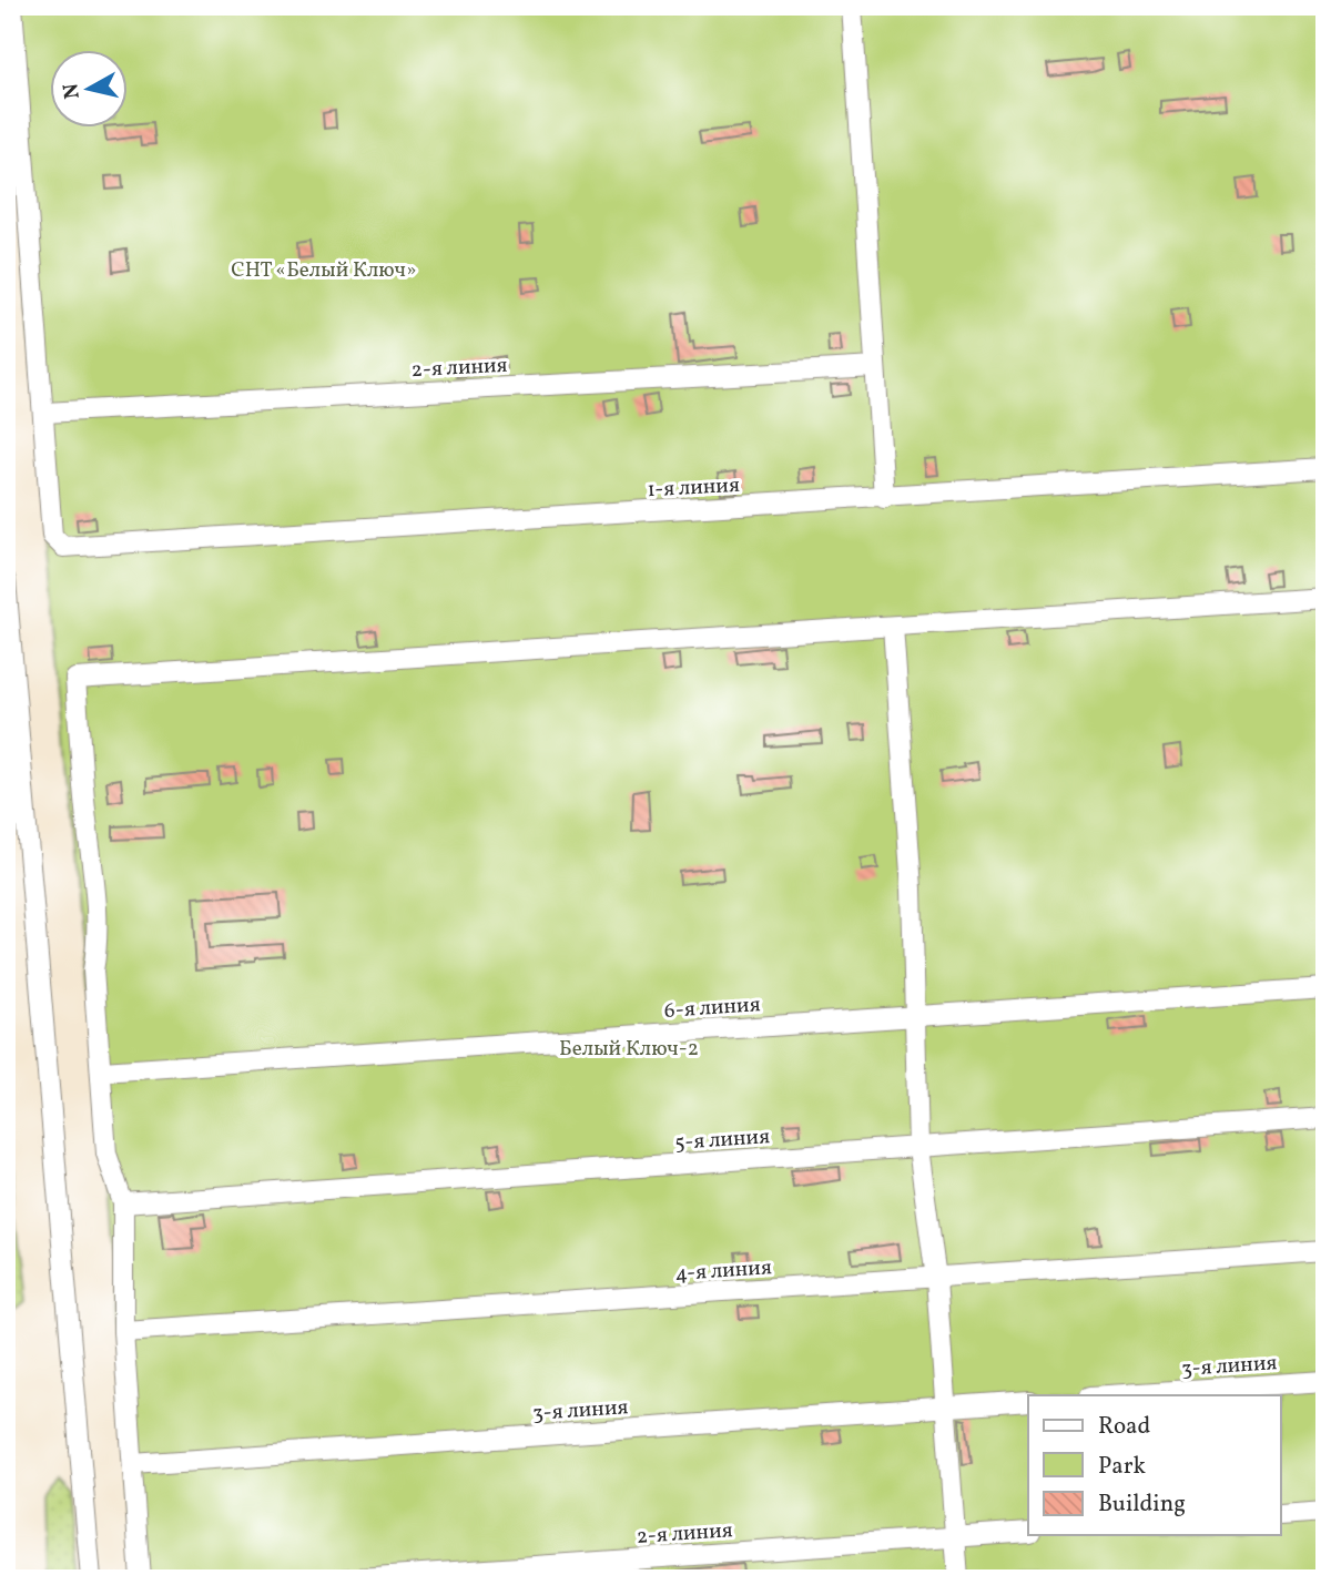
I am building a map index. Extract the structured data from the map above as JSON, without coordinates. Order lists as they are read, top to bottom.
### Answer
{
  "streets": {
    "street": [
      "2-я линия",
      "1-я линия",
      "6-я линия",
      "5-я линия",
      "4-я линия",
      "3-я линия"
    ]
  },
  "crossings": [
    ["2-я линия", "1-я линия"]
  ],
  "parks": ["СНТ «Белый Ключ»", "Белый Ключ-2"],
  "legend": ["Road", "Park", "Building"],
  "north": "left"
}
